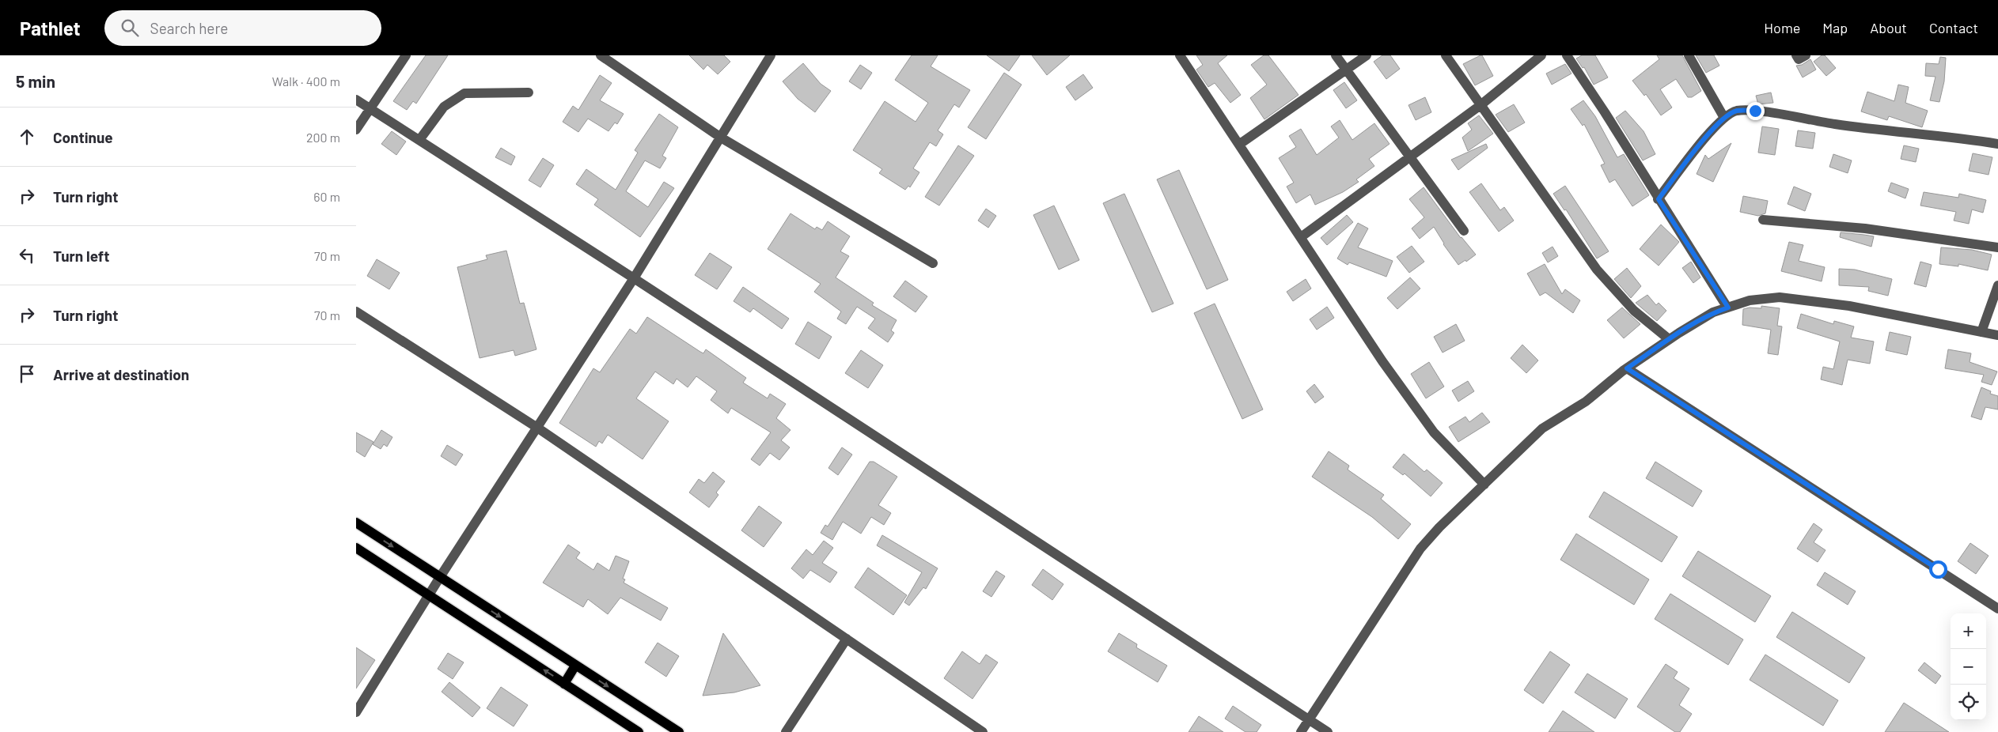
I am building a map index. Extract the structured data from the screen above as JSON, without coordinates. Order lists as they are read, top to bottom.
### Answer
{
  "page": {
    "header": "Pathlet",
    "search": "Search here",
    "nav": [
      "Home",
      "Map",
      "About",
      "Contact"
    ],
    "heading": ["5 min", "Walk · 400 m"],
    "list": [
      ["Continue", "200 m"],
      ["Turn right", "60 m"],
      ["Turn left", "70 m"],
      ["Turn right", "70 m"],
      "Arrive at destination"
    ],
    "map_buttons": ["+", "−"]
  }
}
